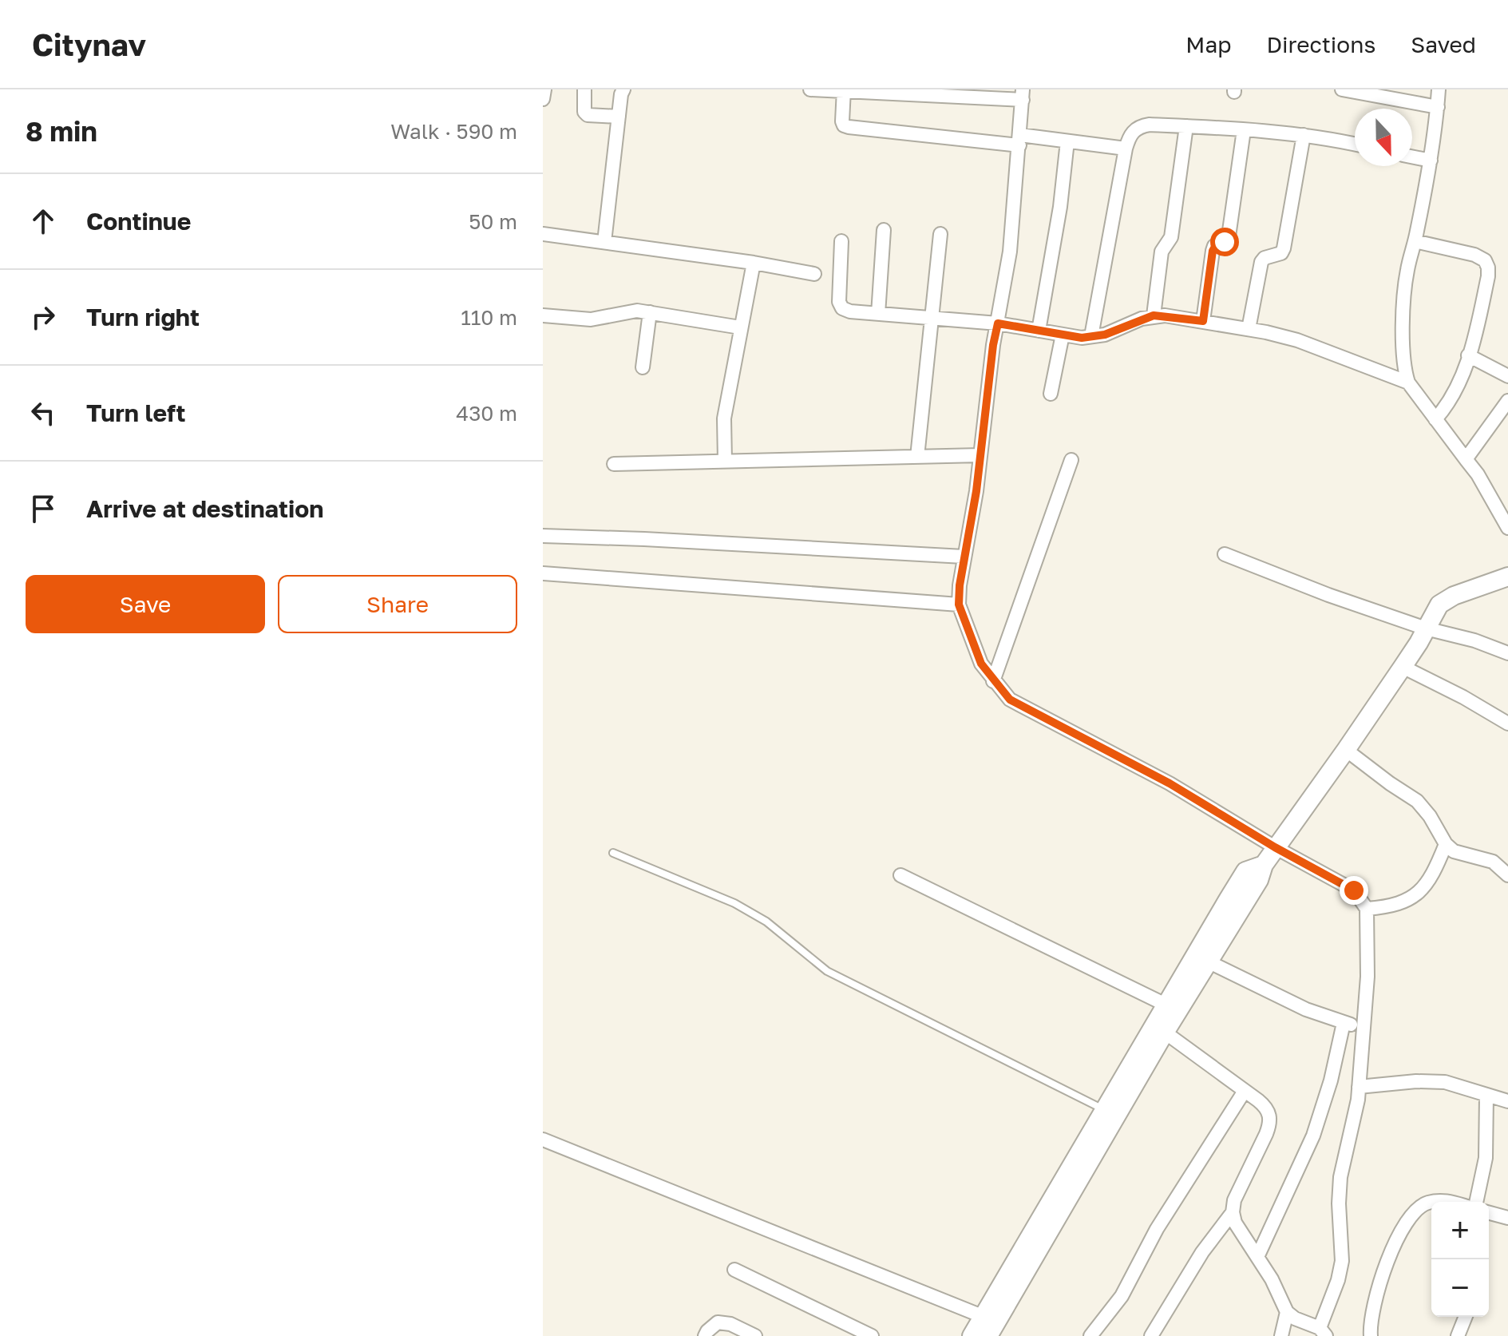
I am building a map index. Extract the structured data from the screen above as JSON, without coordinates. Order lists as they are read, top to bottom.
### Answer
{
  "north": "bottom",
  "page": {
    "header": "Citynav",
    "nav": ["Map", "Directions", "Saved"],
    "heading": ["8 min", "Walk · 590 m"],
    "list": [
      ["Continue", "50 m"],
      ["Turn right", "110 m"],
      ["Turn left", "430 m"],
      "Arrive at destination"
    ],
    "buttons": ["Save", "Share"],
    "map_buttons": ["+", "−"]
  }
}
